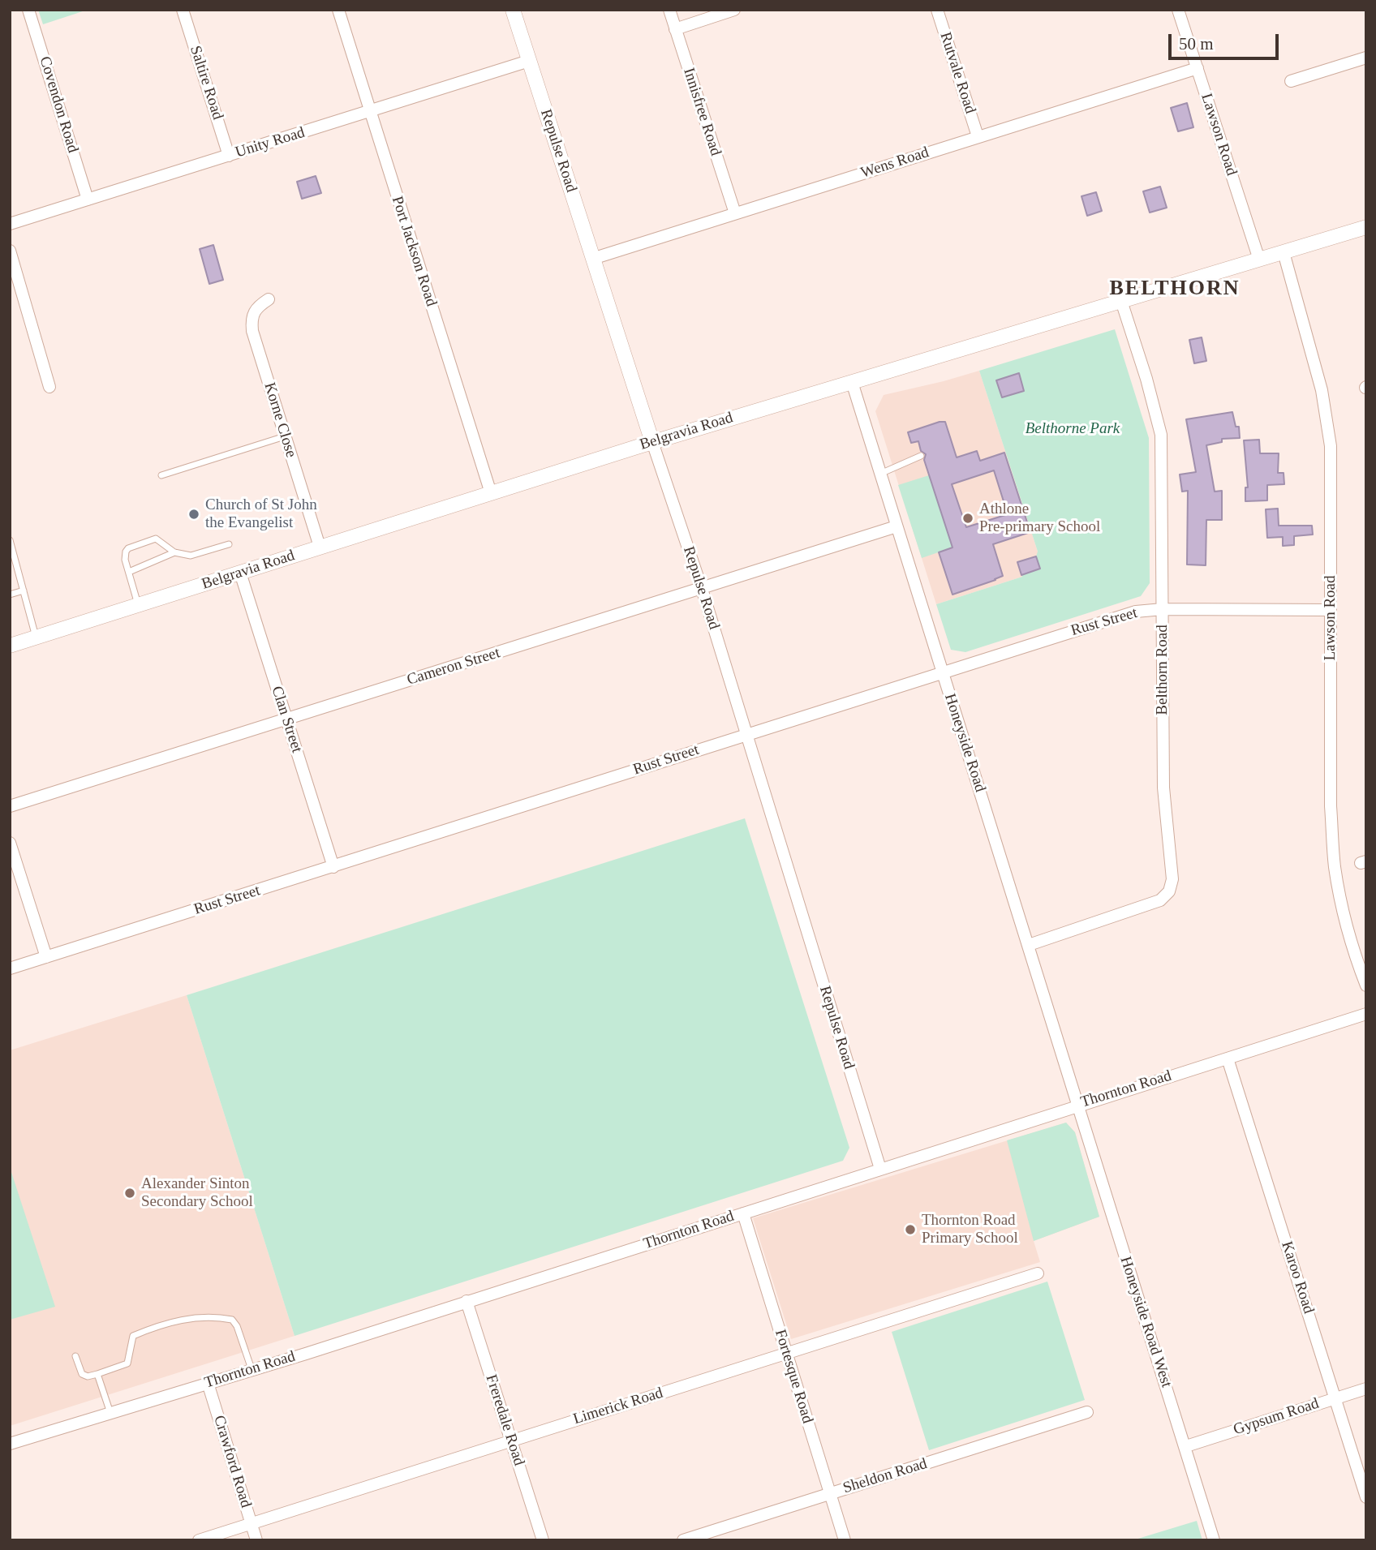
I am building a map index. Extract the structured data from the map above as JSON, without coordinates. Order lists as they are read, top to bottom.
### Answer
{
  "streets": {
    "street": [
      "Rutvale Road",
      "Saltire Road",
      "Covendon Road",
      "Innisfree Road",
      "Lawson Road",
      "Unity Road",
      "Repulse Road",
      "Wens Road",
      "Port Jackson Road",
      "Korne Close",
      "Belgravia Road",
      "Rust Street",
      "Cameron Street",
      "Belthorn Road",
      "Clan Street",
      "Honeyside Road",
      "Thornton Road",
      "Karoo Road",
      "Honeyside Road West",
      "Fortesque Road",
      "Limerick Road",
      "Gypsum Road",
      "Freredale Road",
      "Crawford Road",
      "Sheldon Road"
    ]
  },
  "crossings": [
    ["Rutvale Road", "Wens Road"],
    ["Saltire Road", "Unity Road"],
    ["Covendon Road", "Unity Road"],
    ["Innisfree Road", "Wens Road"],
    ["Lawson Road", "Wens Road"],
    ["Lawson Road", "Belgravia Road"],
    ["Lawson Road", "Rust Street"],
    ["Unity Road", "Repulse Road"],
    ["Unity Road", "Port Jackson Road"],
    ["Repulse Road", "Wens Road"],
    ["Repulse Road", "Belgravia Road"],
    ["Repulse Road", "Rust Street"],
    ["Repulse Road", "Cameron Street"],
    ["Repulse Road", "Thornton Road"],
    ["Port Jackson Road", "Belgravia Road"],
    ["Korne Close", "Belgravia Road"],
    ["Belgravia Road", "Belthorn Road"],
    ["Belgravia Road", "Clan Street"],
    ["Belgravia Road", "Honeyside Road"],
    ["Rust Street", "Belthorn Road"],
    ["Rust Street", "Clan Street"],
    ["Rust Street", "Honeyside Road"],
    ["Cameron Street", "Clan Street"],
    ["Cameron Street", "Honeyside Road"],
    ["Belthorn Road", "Honeyside Road"],
    ["Honeyside Road", "Thornton Road"],
    ["Honeyside Road", "Honeyside Road West"],
    ["Thornton Road", "Karoo Road"],
    ["Thornton Road", "Honeyside Road West"],
    ["Thornton Road", "Fortesque Road"],
    ["Thornton Road", "Freredale Road"],
    ["Thornton Road", "Crawford Road"],
    ["Karoo Road", "Gypsum Road"],
    ["Honeyside Road West", "Gypsum Road"],
    ["Fortesque Road", "Limerick Road"],
    ["Fortesque Road", "Sheldon Road"],
    ["Limerick Road", "Freredale Road"],
    ["Limerick Road", "Crawford Road"]
  ],
  "districts": ["BELTHORN"],
  "parks": ["Belthorne Park"],
  "places": [
    "Church of St John the Evangelist",
    "Athlone Pre-primary School",
    "Alexander Sinton Secondary School",
    "Thornton Road Primary School"
  ],
  "scale_bar": "50 m"
}
